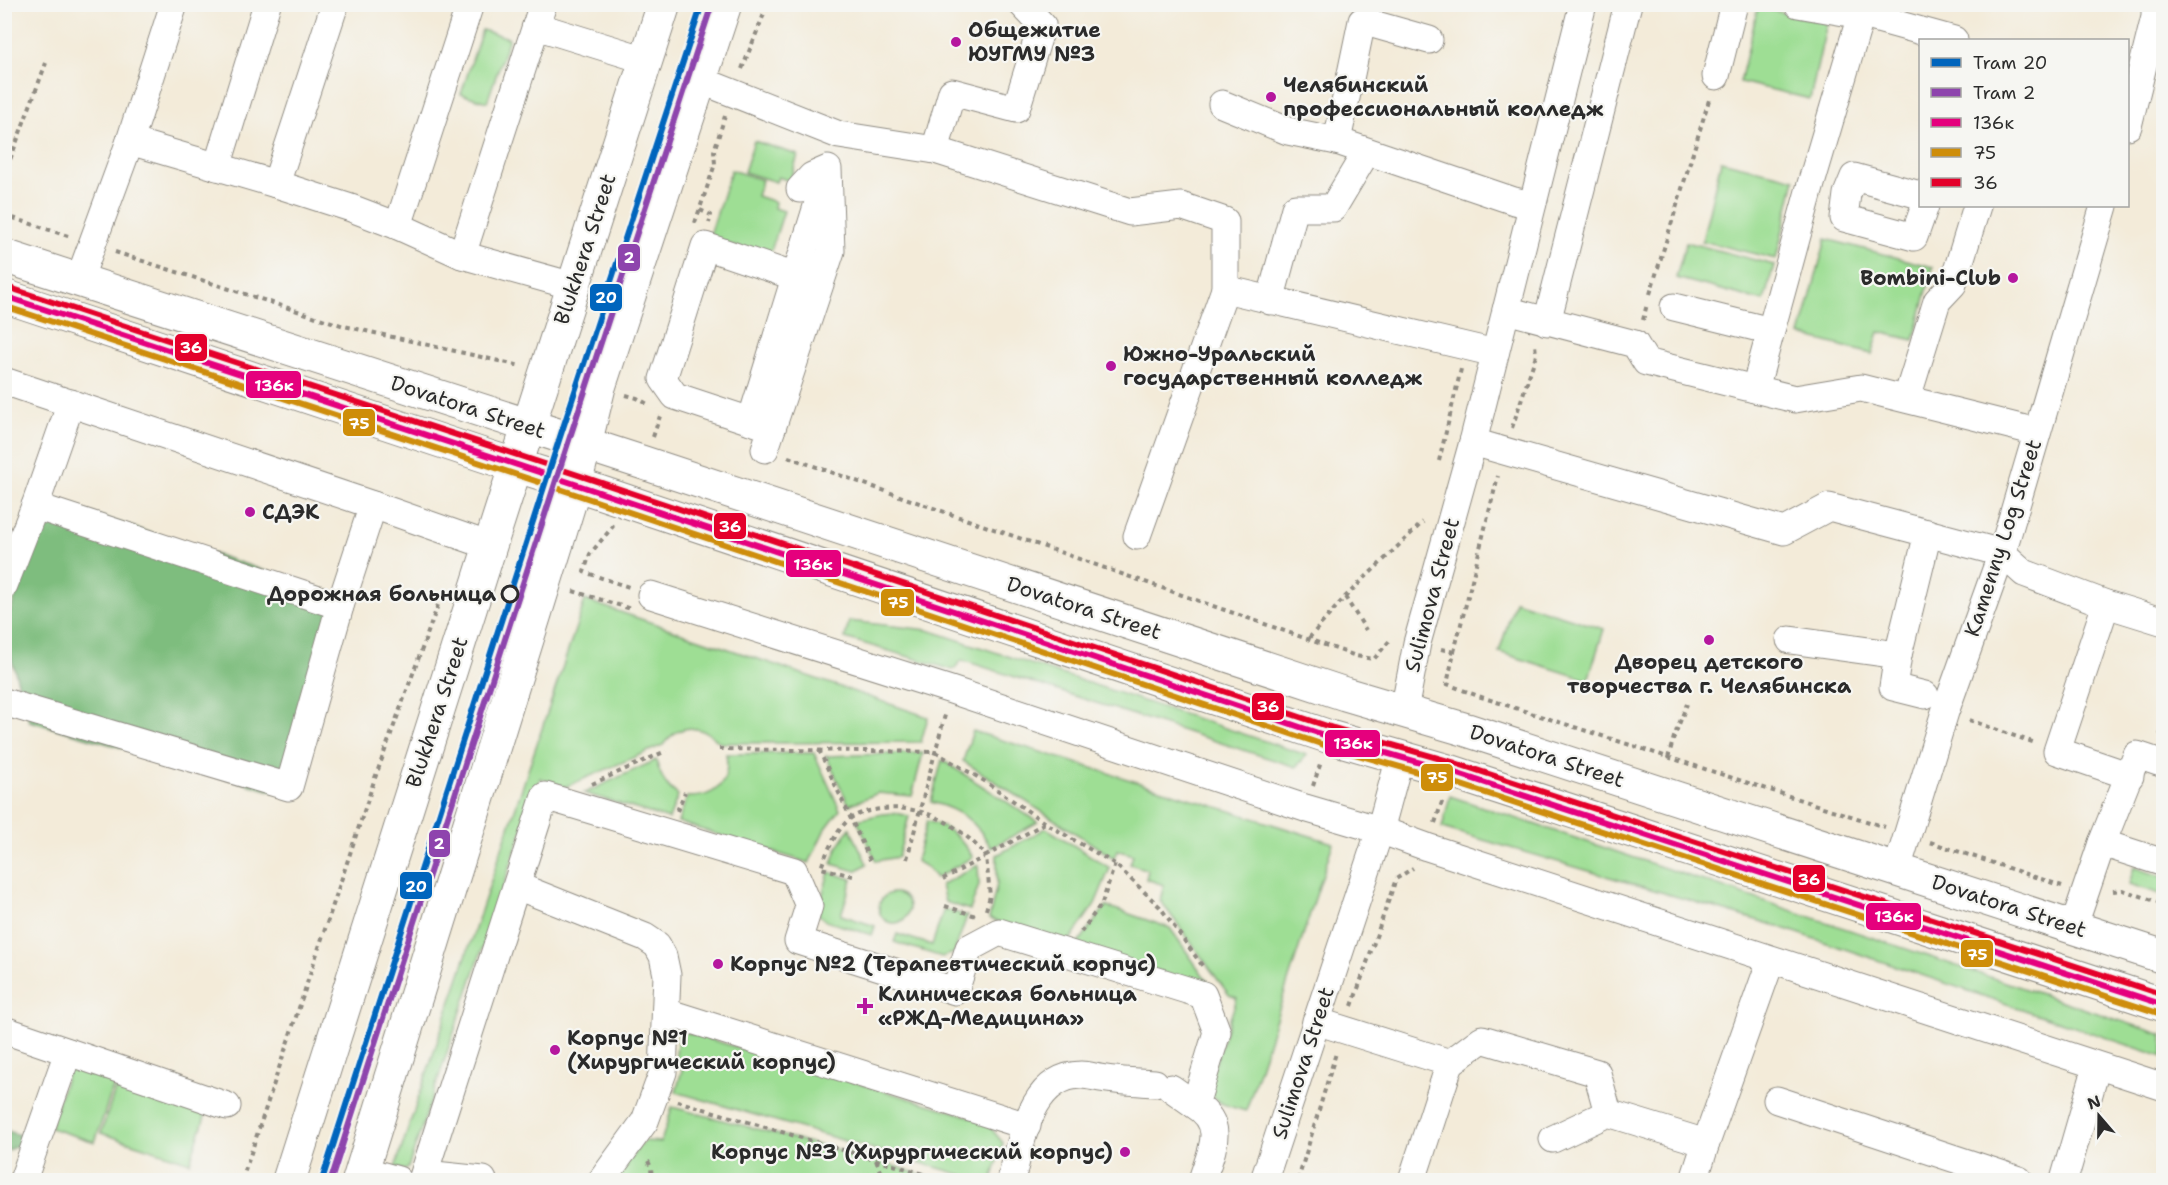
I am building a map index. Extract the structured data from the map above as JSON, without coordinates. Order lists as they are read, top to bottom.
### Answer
{
  "streets": {
    "main road": ["Blukhera Street", "Dovatora Street", "Sulimova Street"],
    "street": ["Kamenny Log Street"]
  },
  "crossings": [
    ["Blukhera Street", "Dovatora Street"],
    ["Dovatora Street", "Kamenny Log Street"],
    ["Dovatora Street", "Sulimova Street"]
  ],
  "places": {
    "other": [
      "Общежитие ЮУГМУ №3",
      "Челябинский профессиональный колледж",
      "Bombini-Club",
      "Южно-Уральский государственный колледж",
      "СДЭК",
      "Дорожная больница",
      "Дворец детского творчества г. Челябинска",
      "Корпус №2 (Терапевтический корпус)",
      "Корпус №1 (Хирургический корпус)",
      "Корпус №3 (Хирургический корпус)"
    ],
    "health": ["Клиническая больница «РЖД-Медицина»"]
  },
  "lines": [
    "tram line 20",
    "tram line 2",
    "transit line 36",
    "transit line 136к",
    "transit line 75"
  ],
  "legend": [
    "Tram 20",
    "Tram 2",
    "136к",
    "75",
    "36"
  ],
  "north": "top"
}
